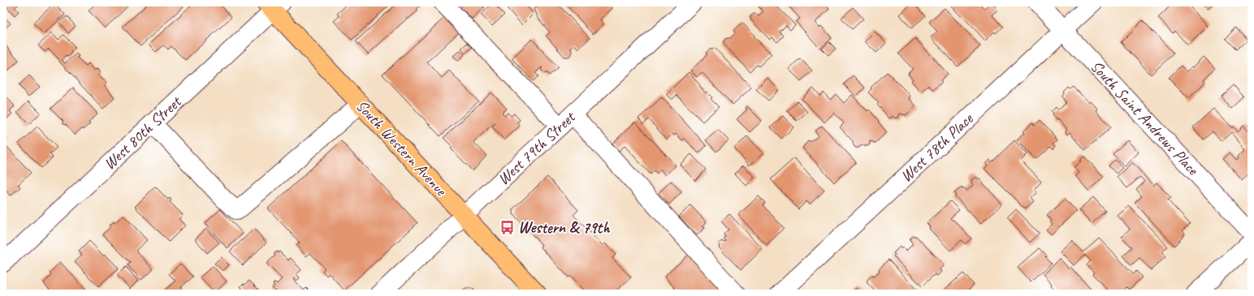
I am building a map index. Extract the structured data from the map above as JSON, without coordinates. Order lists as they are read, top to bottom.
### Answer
{
  "streets": {
    "main road": ["South Western Avenue"],
    "street": [
      "South Saint Andrews Place",
      "West 80th Street",
      "West 78th Place",
      "West 79th Street"
    ]
  },
  "crossings": [
    ["South Saint Andrews Place", "West 78th Place"],
    ["West 80th Street", "South Western Avenue"],
    ["South Western Avenue", "West 79th Street"]
  ],
  "places": {
    "bus stop": ["Western & 79th"]
  }
}
